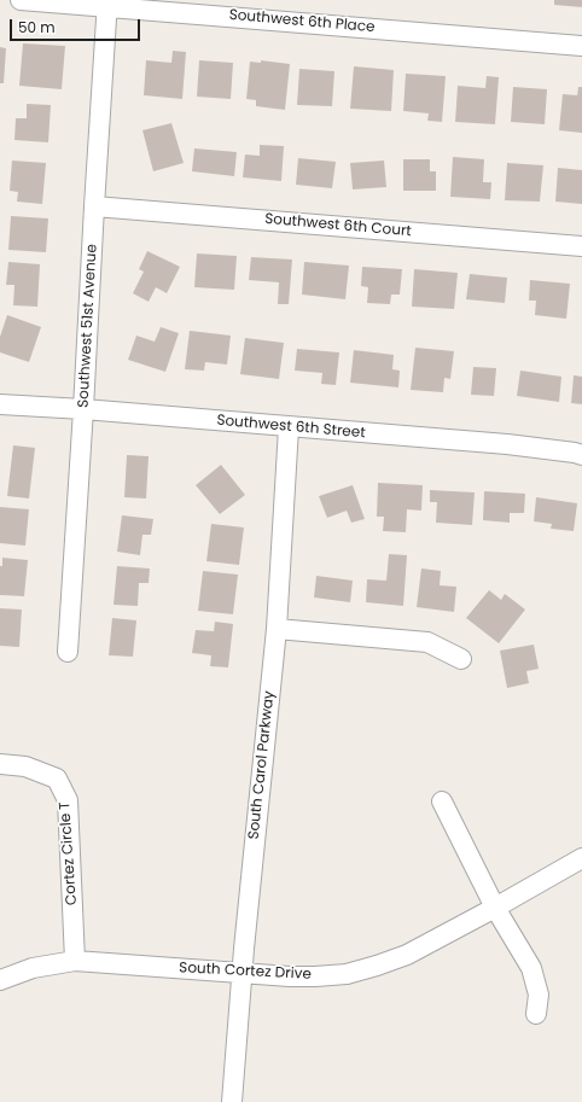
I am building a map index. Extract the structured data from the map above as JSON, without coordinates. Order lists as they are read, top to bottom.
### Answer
{
  "streets": {
    "street": [
      "Southwest 6th Place",
      "Southwest 6th Court",
      "Southwest 51st Avenue",
      "Southwest 6th Street",
      "South Carol Parkway",
      "Cortez Circle T",
      "South Cortez Drive"
    ]
  },
  "crossings": [
    ["Southwest 6th Place", "Southwest 51st Avenue"],
    ["Southwest 6th Court", "Southwest 51st Avenue"],
    ["Southwest 51st Avenue", "Southwest 6th Street"],
    ["Southwest 6th Street", "South Carol Parkway"],
    ["South Carol Parkway", "South Cortez Drive"],
    ["Cortez Circle T", "South Cortez Drive"]
  ],
  "scale_bar": "50 m"
}
